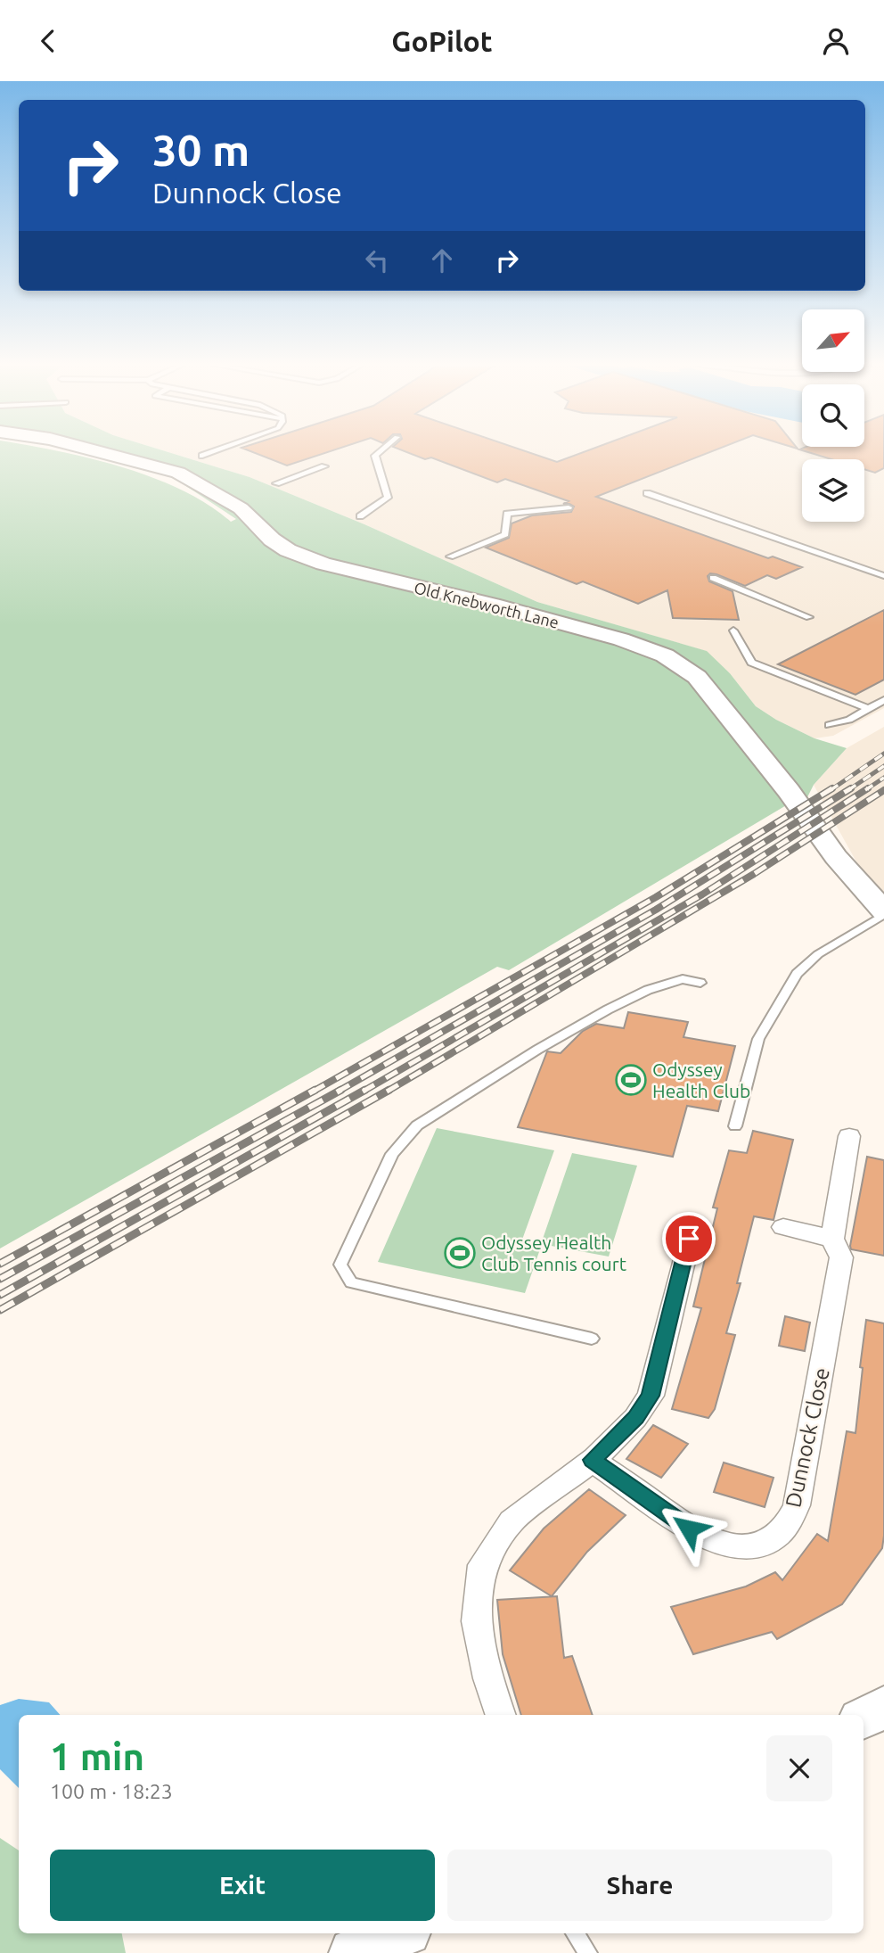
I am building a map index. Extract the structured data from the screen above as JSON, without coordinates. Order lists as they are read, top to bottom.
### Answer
{
  "streets": {
    "street": ["Old Knebworth Lane", "Dunnock Close"]
  },
  "places": {
    "sports": ["Odyssey Health Club", "Odyssey Health Club Tennis court"]
  },
  "north": "top right",
  "page": {
    "header": "GoPilot",
    "turn": ["30 m", "Dunnock Close"],
    "heading": ["1 min", "100 m · 18:23"],
    "buttons": ["Exit", "Share"]
  }
}
